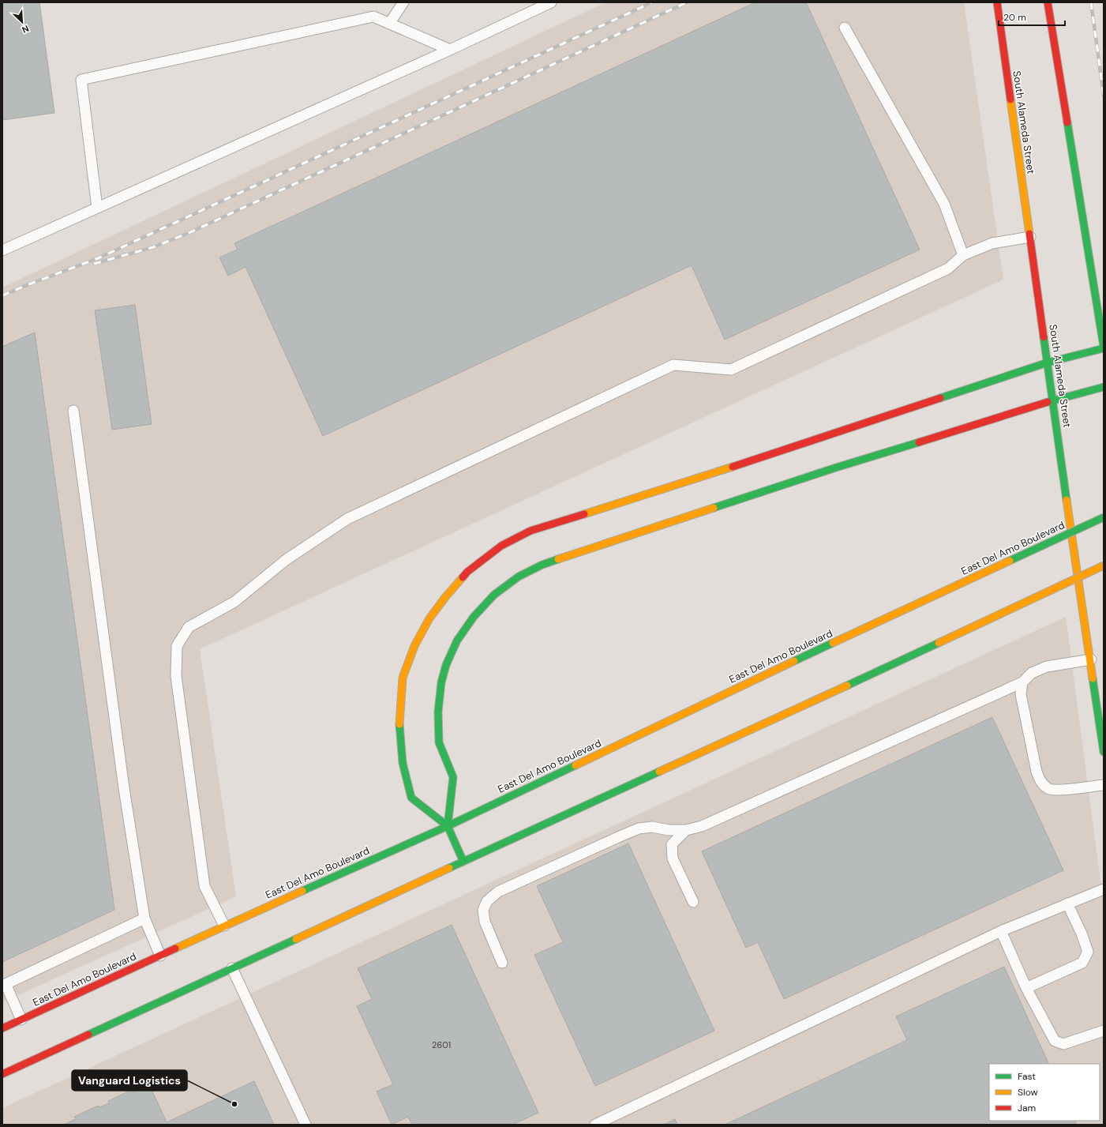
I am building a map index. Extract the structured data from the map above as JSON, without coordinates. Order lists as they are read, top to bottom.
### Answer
{
  "streets": {
    "main road": ["South Alameda Street", "East Del Amo Boulevard"]
  },
  "places": ["Vanguard Logistics"],
  "house_numbers": ["2601"],
  "legend": ["Fast", "Slow", "Jam"],
  "scale_bar": "20 m",
  "north": "bottom right"
}
